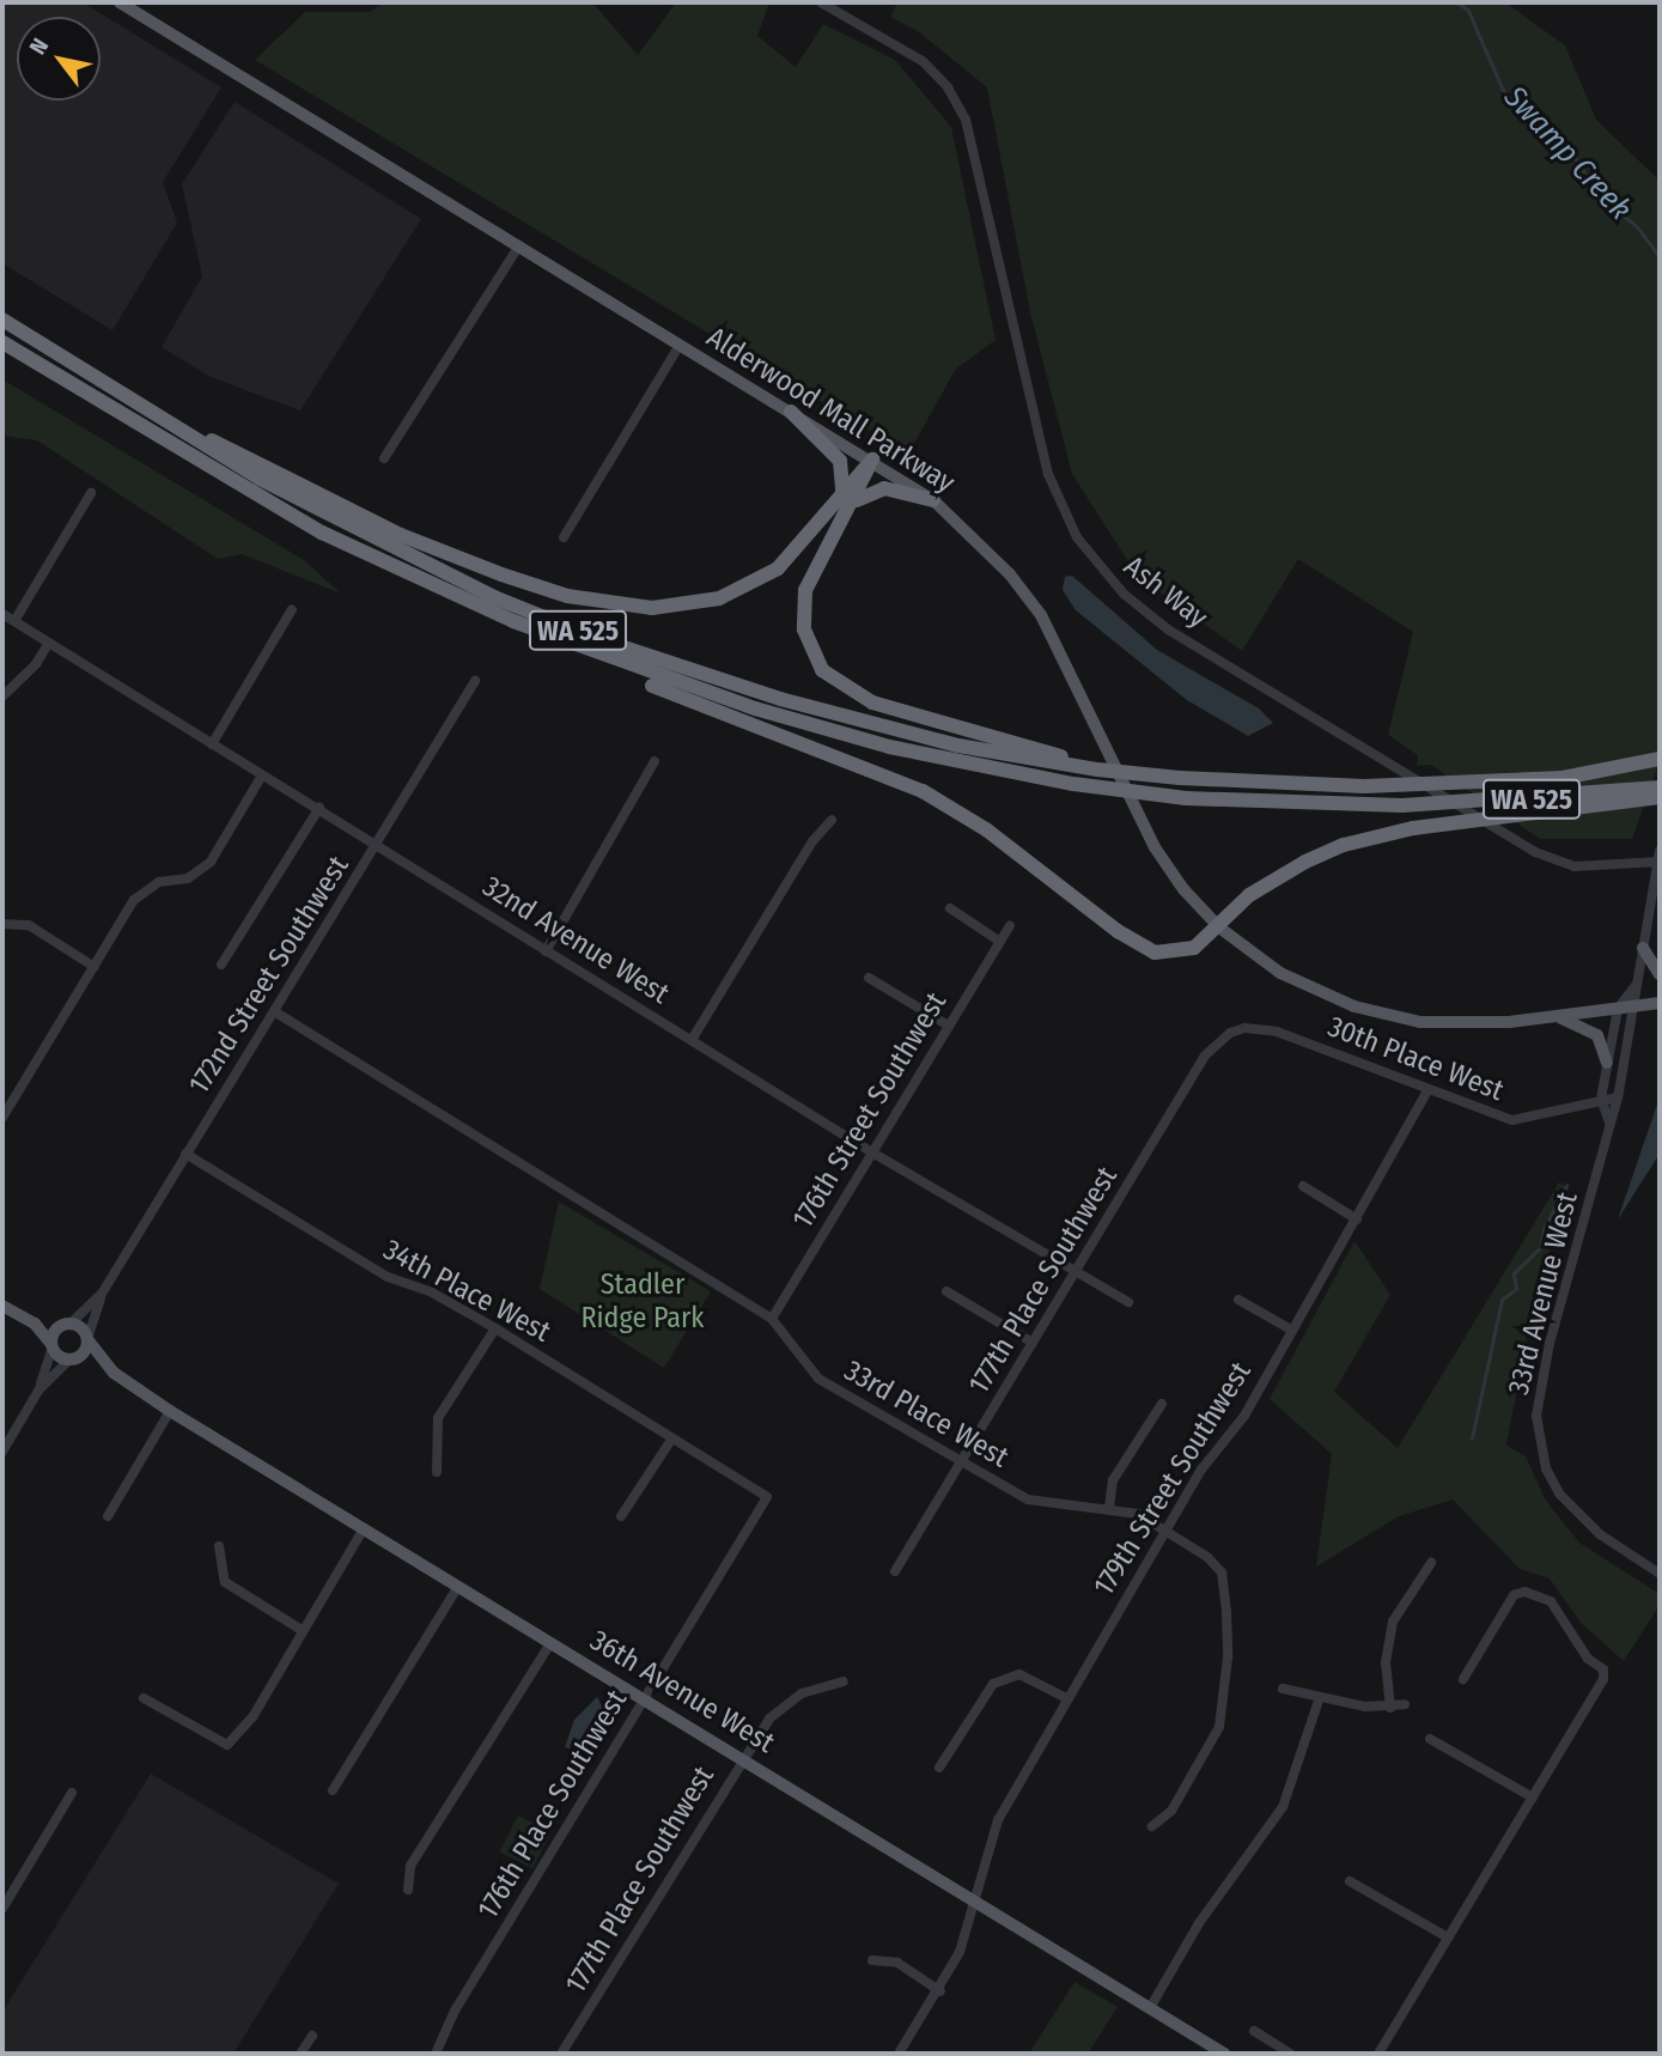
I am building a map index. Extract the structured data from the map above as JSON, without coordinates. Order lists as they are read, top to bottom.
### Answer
{
  "streets": {
    "highway": ["WA 525"],
    "main road": ["Alderwood Mall Parkway", "36th Avenue West"],
    "street": [
      "Ash Way",
      "32nd Avenue West",
      "172nd Street Southwest",
      "30th Place West",
      "176th Street Southwest",
      "177th Place Southwest",
      "34th Place West",
      "33rd Avenue West",
      "33rd Place West",
      "179th Street Southwest",
      "176th Place Southwest"
    ]
  },
  "crossings": [
    ["Alderwood Mall Parkway", "33rd Avenue West"],
    ["32nd Avenue West", "172nd Street Southwest"],
    ["32nd Avenue West", "176th Street Southwest"],
    ["32nd Avenue West", "177th Place Southwest"],
    ["172nd Street Southwest", "34th Place West"],
    ["172nd Street Southwest", "33rd Place West"],
    ["172nd Street Southwest", "36th Avenue West"],
    ["30th Place West", "177th Place Southwest"],
    ["30th Place West", "33rd Avenue West"],
    ["30th Place West", "179th Street Southwest"],
    ["176th Street Southwest", "33rd Place West"],
    ["177th Place Southwest", "33rd Place West"],
    ["177th Place Southwest", "36th Avenue West"],
    ["34th Place West", "176th Place Southwest"],
    ["33rd Place West", "179th Street Southwest"],
    ["179th Street Southwest", "36th Avenue West"],
    ["36th Avenue West", "176th Place Southwest"]
  ],
  "water": ["Swamp Creek"],
  "parks": ["Stadler Ridge Park"],
  "north": "top left"
}
